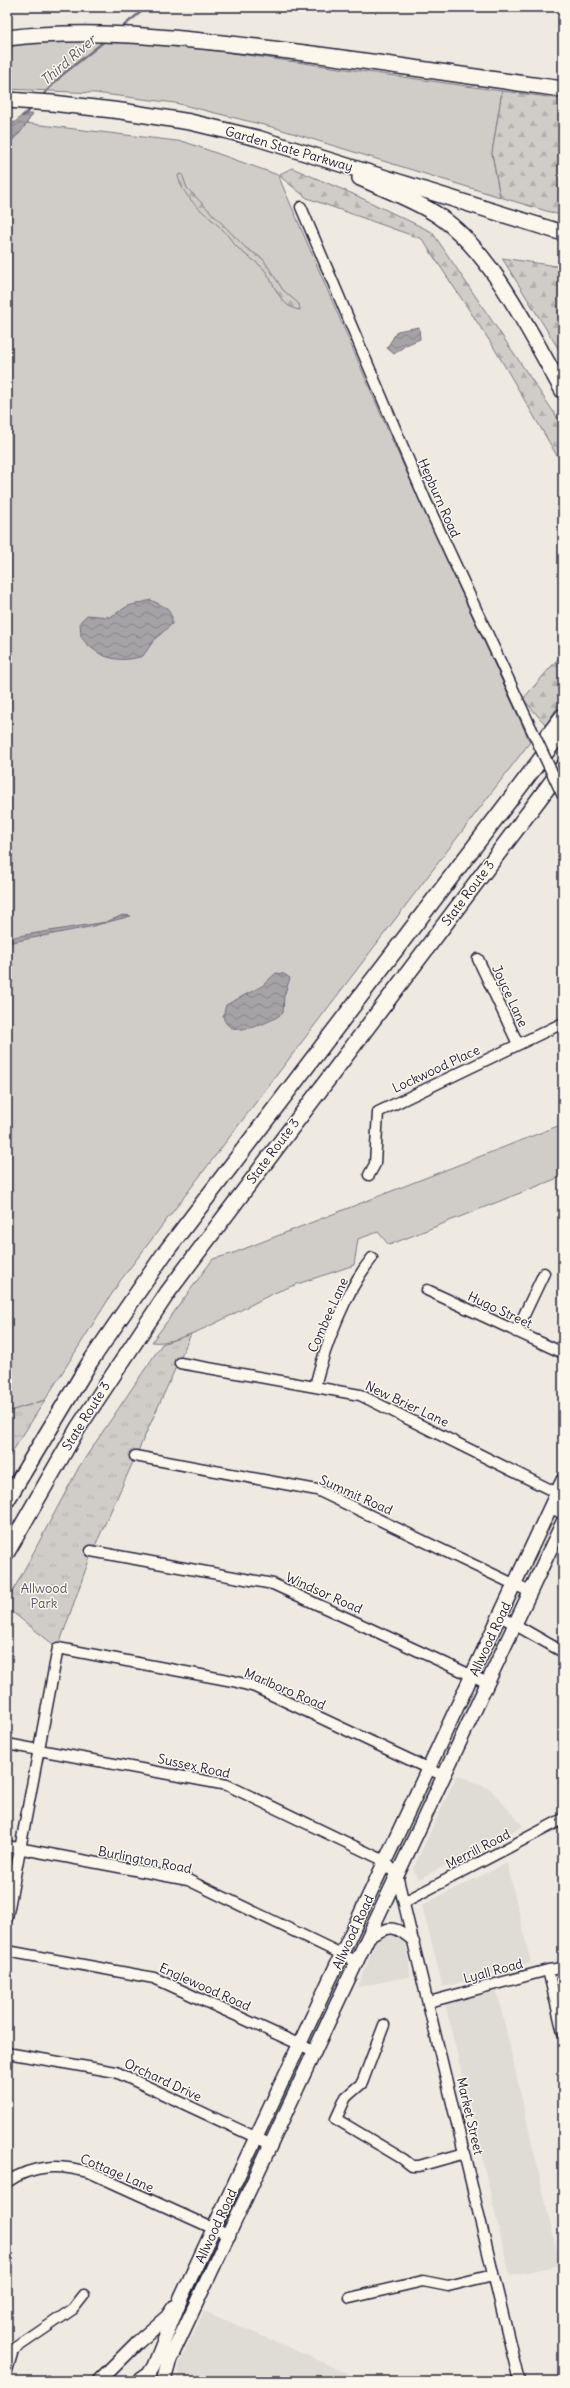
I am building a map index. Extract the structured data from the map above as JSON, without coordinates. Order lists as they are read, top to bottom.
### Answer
{
  "streets": {
    "highway": ["Garden State Parkway", "State Route 3"],
    "main road": ["Allwood Road"],
    "street": [
      "Hepburn Road",
      "Joyce Lane",
      "Lockwood Place",
      "Hugo Street",
      "Combee Lane",
      "New Brier Lane",
      "Summit Road",
      "Windsor Road",
      "Marlboro Road",
      "Sussex Road",
      "Merrill Road",
      "Burlington Road",
      "Lyall Road",
      "Englewood Road",
      "Orchard Drive",
      "Market Street",
      "Cottage Lane"
    ]
  },
  "crossings": [
    ["Joyce Lane", "Lockwood Place"],
    ["Combee Lane", "New Brier Lane"],
    ["New Brier Lane", "Allwood Road"],
    ["Summit Road", "Allwood Road"],
    ["Windsor Road", "Allwood Road"],
    ["Allwood Road", "Marlboro Road"],
    ["Allwood Road", "Sussex Road"],
    ["Allwood Road", "Burlington Road"],
    ["Allwood Road", "Englewood Road"],
    ["Allwood Road", "Orchard Drive"],
    ["Allwood Road", "Market Street"],
    ["Allwood Road", "Cottage Lane"],
    ["Marlboro Road", "Sussex Road"],
    ["Merrill Road", "Market Street"],
    ["Lyall Road", "Market Street"]
  ],
  "water": ["Third River"],
  "parks": ["Allwood Park"]
}
